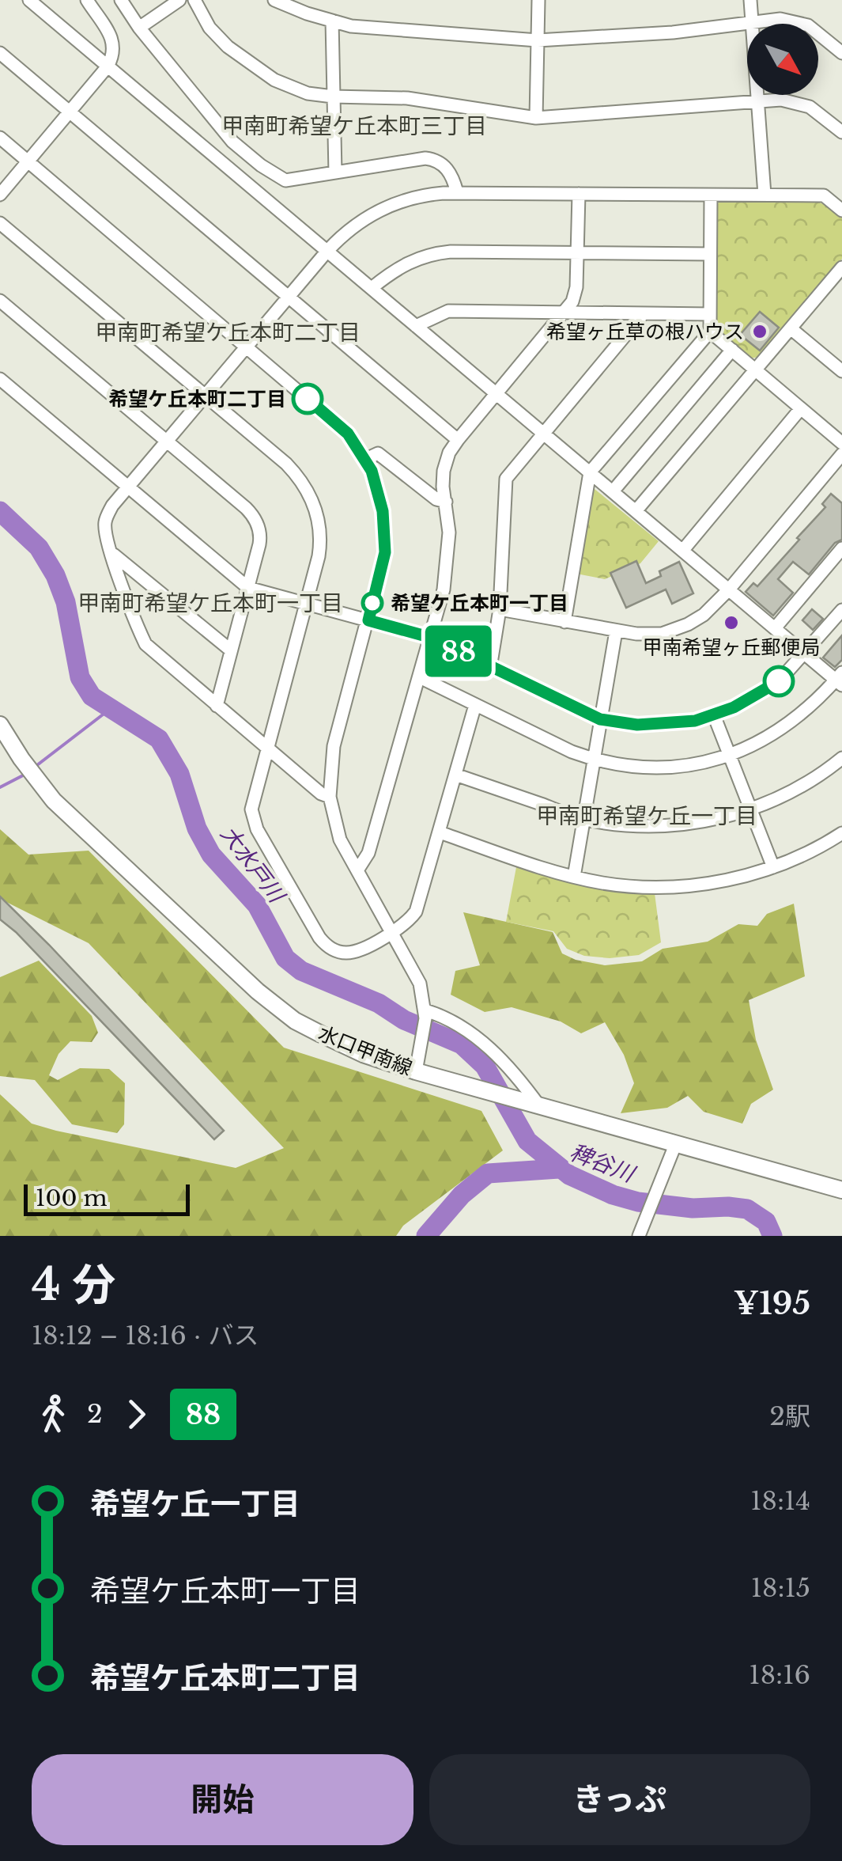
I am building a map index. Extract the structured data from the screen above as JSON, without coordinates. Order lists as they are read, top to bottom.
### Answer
{
  "streets": {
    "main road": ["水口甲南線"]
  },
  "districts": [
    "甲南町希望ケ丘本町三丁目",
    "甲南町希望ケ丘本町二丁目",
    "甲南町希望ケ丘本町一丁目",
    "甲南町希望ケ丘一丁目"
  ],
  "water": ["大水戸川", "稗谷川"],
  "places": [
    "希望ヶ丘草の根ハウス",
    "希望ケ丘本町二丁目",
    "希望ケ丘本町一丁目",
    "甲南希望ヶ丘郵便局"
  ],
  "lines": ["bus line 88"],
  "scale_bar": "100 m",
  "north": "bottom right",
  "page": {
    "on_map": "88",
    "scale": "100 m",
    "heading": ["4 分", "18:12 – 18:16 · バス", "¥195"],
    "legs": ["2", "88", "2駅"],
    "list": [
      {
        "name": "希望ケ丘一丁目",
        "value": "18:14"
      },
      {
        "name": "希望ケ丘本町一丁目",
        "value": "18:15"
      },
      {
        "name": "希望ケ丘本町二丁目",
        "value": "18:16"
      }
    ],
    "buttons": ["開始", "きっぷ"]
  }
}
